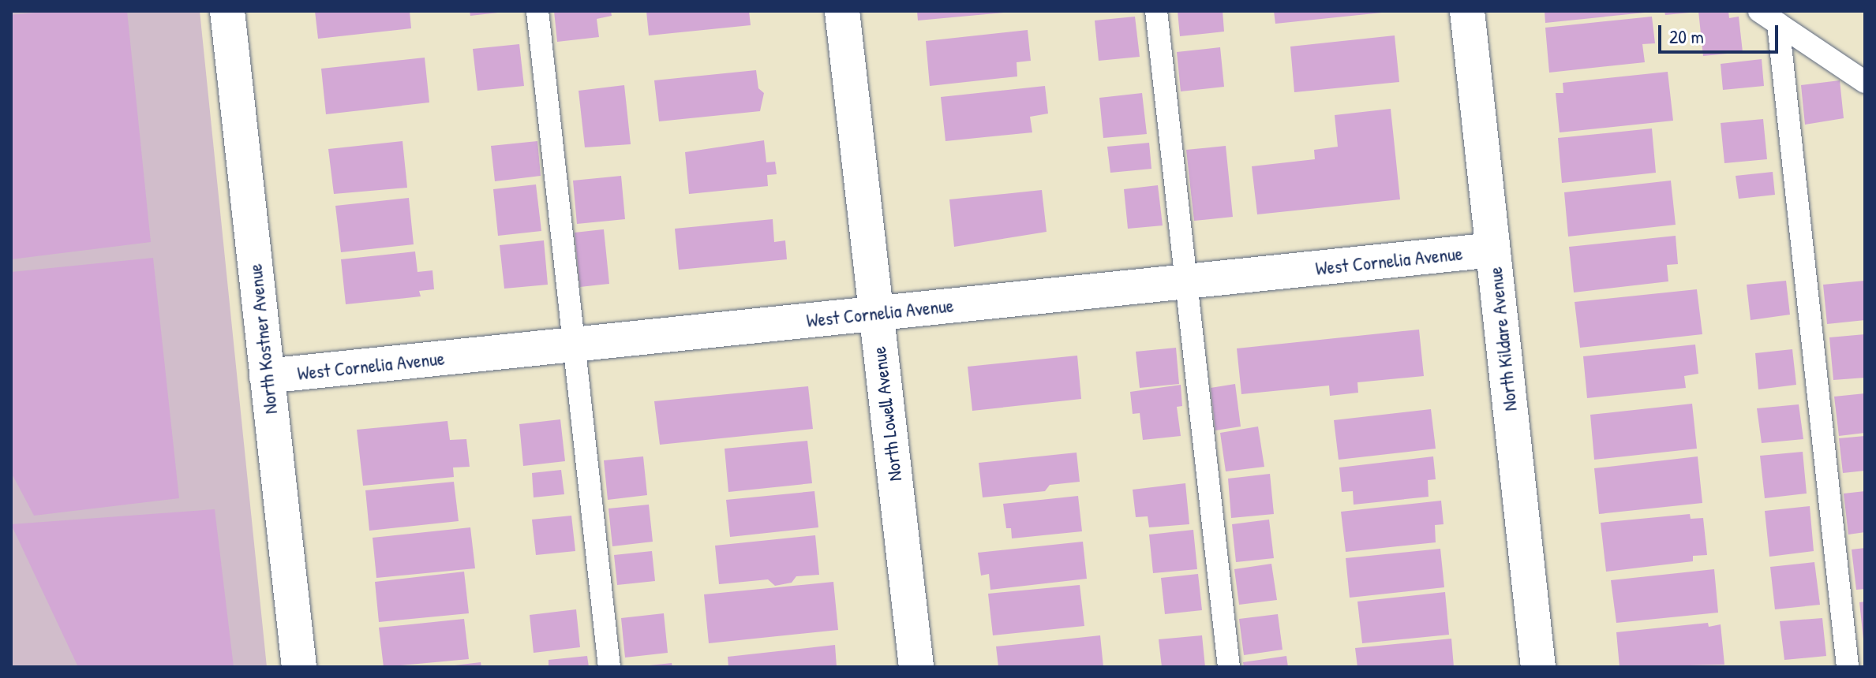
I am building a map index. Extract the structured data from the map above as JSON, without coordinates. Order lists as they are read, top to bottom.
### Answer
{
  "streets": {
    "street": [
      "West Cornelia Avenue",
      "North Kostner Avenue",
      "North Kildare Avenue",
      "North Lowell Avenue"
    ]
  },
  "crossings": [
    ["West Cornelia Avenue", "North Kostner Avenue"],
    ["West Cornelia Avenue", "North Kildare Avenue"],
    ["West Cornelia Avenue", "North Lowell Avenue"]
  ],
  "scale_bar": "20 m"
}
